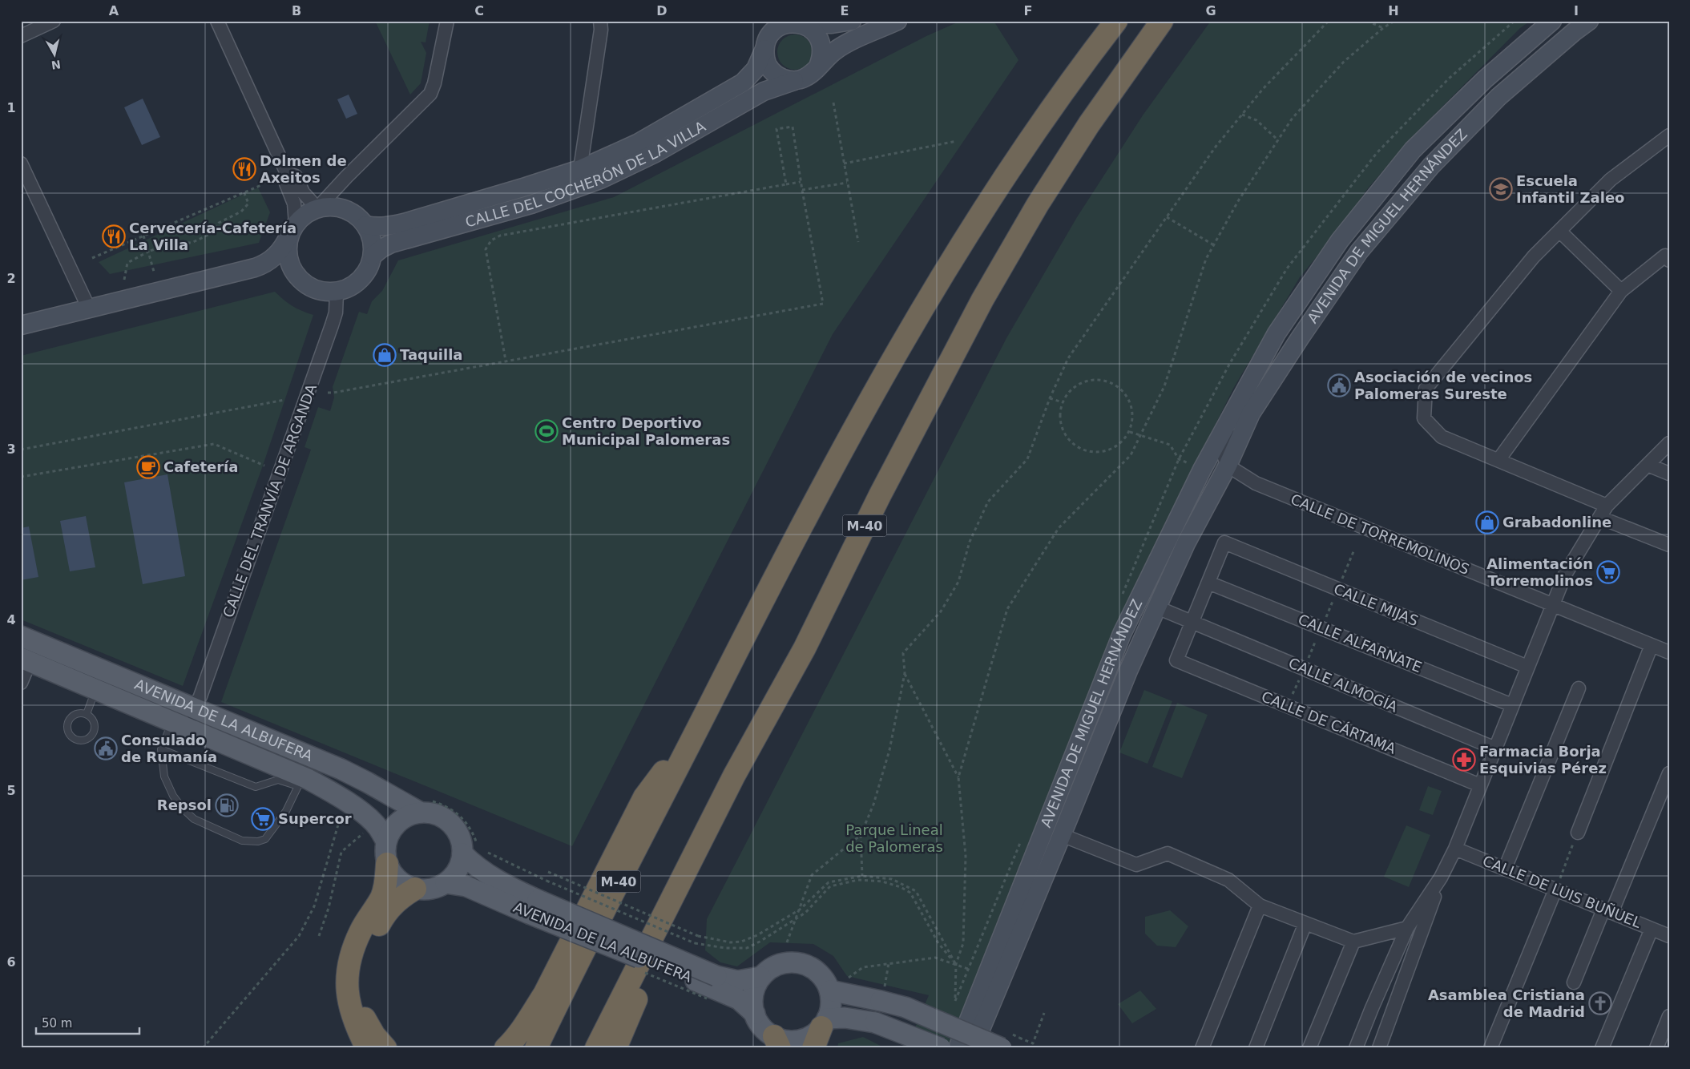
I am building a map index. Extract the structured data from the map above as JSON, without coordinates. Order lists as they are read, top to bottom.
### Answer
{
  "streets": {
    "highway": ["M-40"],
    "main road": ["AVENIDA DE LA ALBUFERA"],
    "street": [
      "CALLE DEL COCHERÓN DE LA VILLA",
      "AVENIDA DE MIGUEL HERNÁNDEZ",
      "CALLE DEL TRANVÍA DE ARGANDA",
      "CALLE DE TORREMOLINOS",
      "CALLE MIJAS",
      "CALLE ALFARNATE",
      "CALLE ALMOGÍA",
      "CALLE DE CÁRTAMA",
      "CALLE DE LUIS BUÑUEL"
    ]
  },
  "crossings": [
    ["CALLE DEL COCHERÓN DE LA VILLA", "CALLE DEL TRANVÍA DE ARGANDA"],
    ["AVENIDA DE MIGUEL HERNÁNDEZ", "CALLE DE TORREMOLINOS"],
    ["AVENIDA DE MIGUEL HERNÁNDEZ", "CALLE ALMOGÍA"],
    ["CALLE DEL TRANVÍA DE ARGANDA", "AVENIDA DE LA ALBUFERA"],
    ["CALLE MIJAS", "CALLE ALFARNATE"],
    ["CALLE ALMOGÍA", "CALLE DE CÁRTAMA"]
  ],
  "parks": ["Parque Lineal de Palomeras"],
  "places": {
    "restaurant": ["Dolmen de Axeitos", "Cervecería-Cafetería La Villa"],
    "school or university": ["Escuela Infantil Zaleo"],
    "shop": ["Taquilla", "Grabadonline"],
    "public building": ["Asociación de vecinos Palomeras Sureste", "Consulado de Rumanía"],
    "sports": ["Centro Deportivo Municipal Palomeras"],
    "cafe": ["Cafetería"],
    "supermarket": ["Alimentación Torremolinos", "Supercor"],
    "pharmacy": ["Farmacia Borja Esquivias Pérez"],
    "fuel station": ["Repsol"],
    "church": ["Asamblea Cristiana de Madrid"]
  },
  "scale_bar": "50 m",
  "north": "bottom",
  "grid": {
    "columns": [
      "A",
      "B",
      "C",
      "D",
      "E",
      "F",
      "G",
      "H",
      "I"
    ],
    "rows": [
      "1",
      "2",
      "3",
      "4",
      "5",
      "6"
    ]
  }
}
